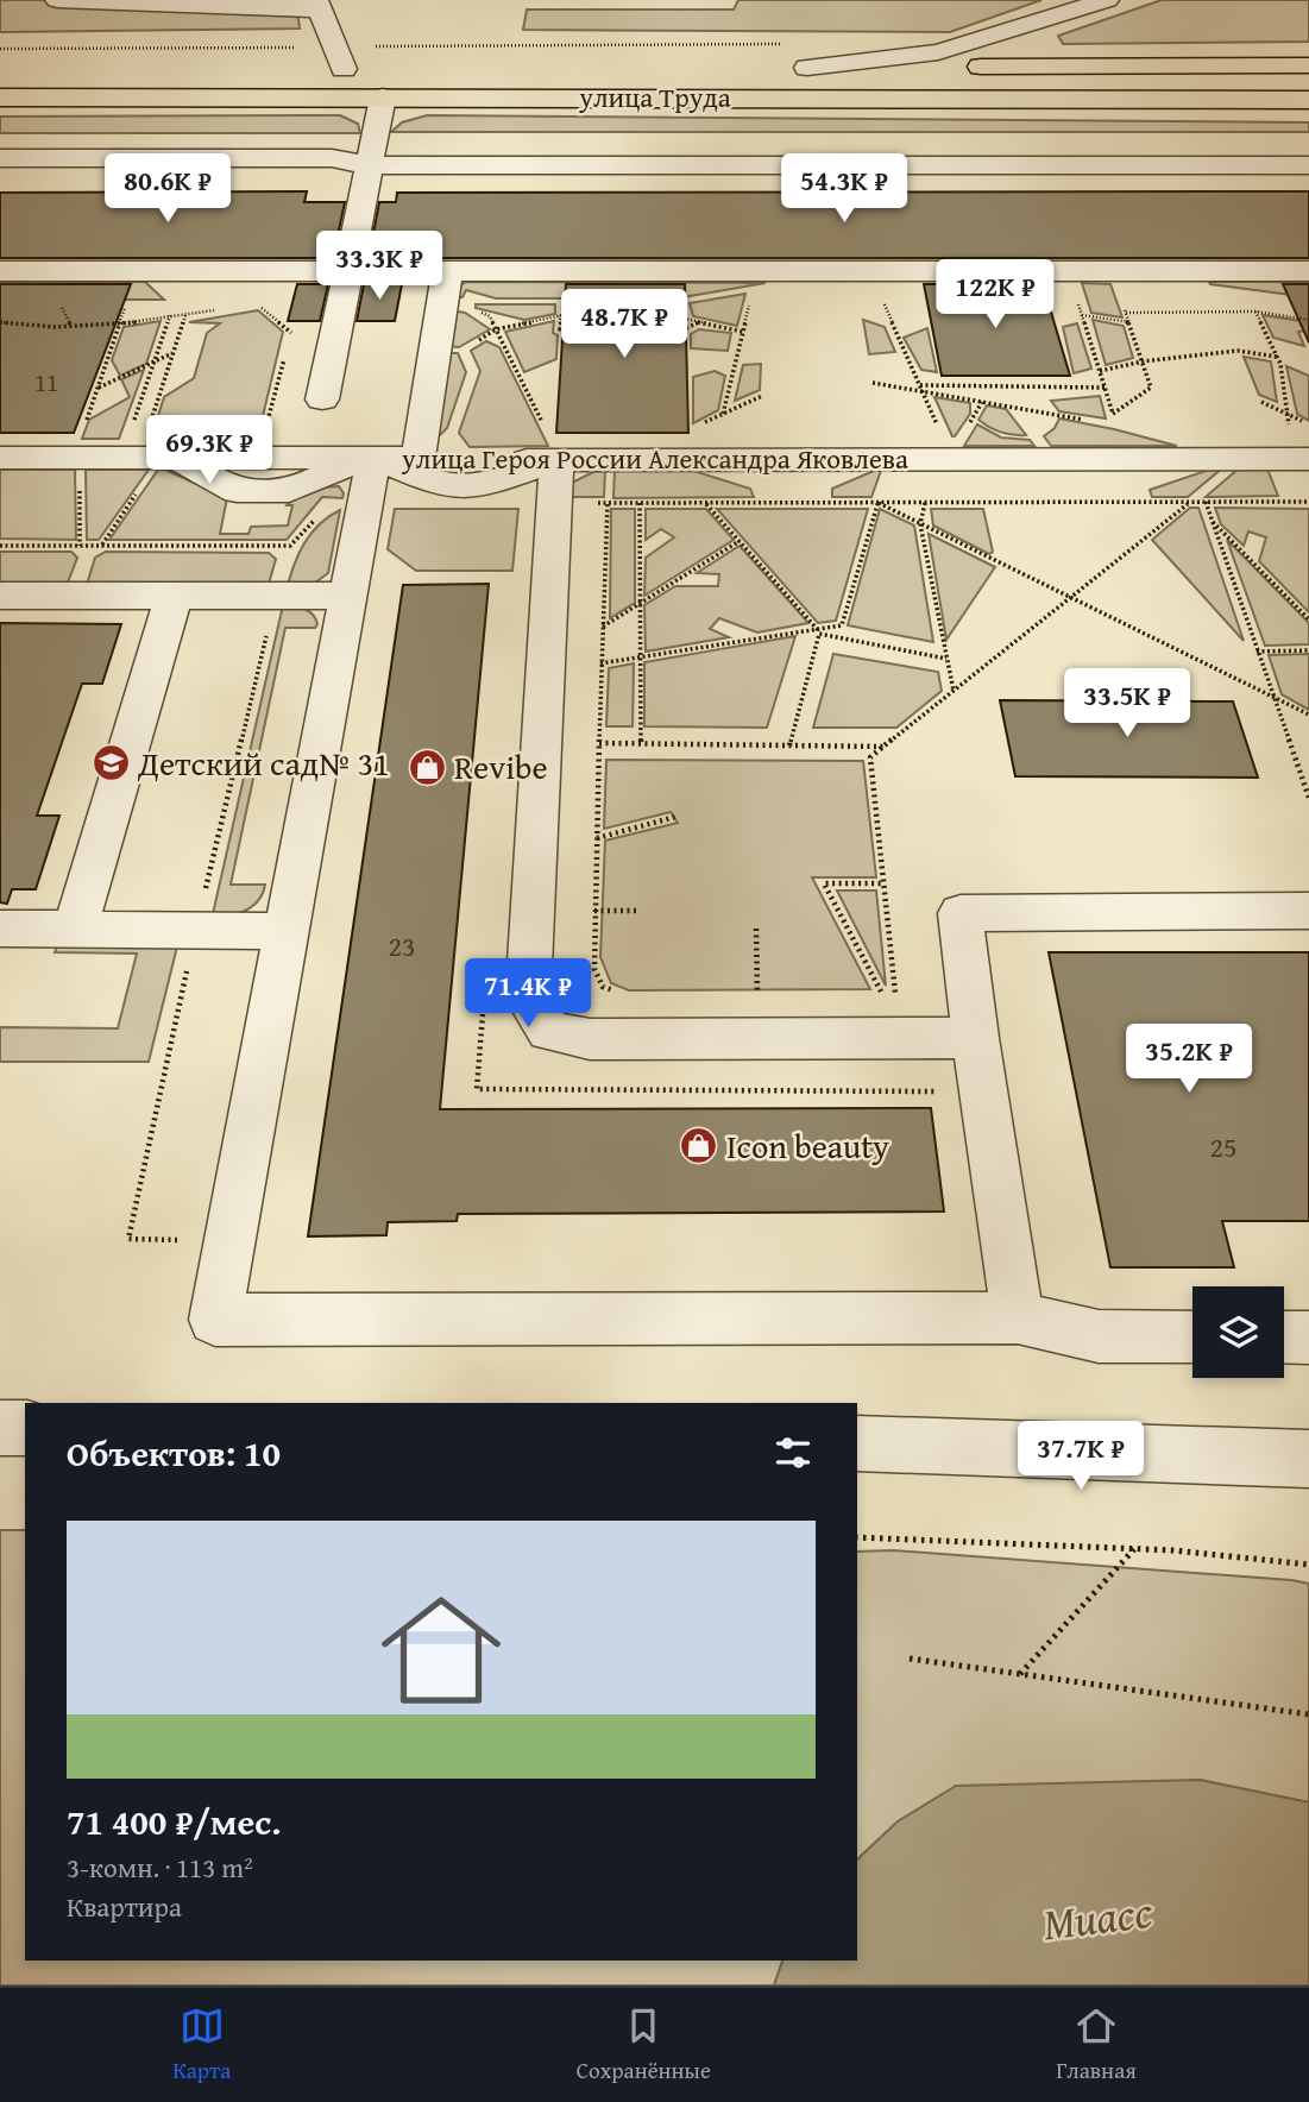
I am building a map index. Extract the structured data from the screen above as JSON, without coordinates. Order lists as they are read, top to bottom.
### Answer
{
  "streets": {
    "main road": ["улица Труда"],
    "street": ["улица Героя России Александра Яковлева"]
  },
  "water": ["Миасс"],
  "places": {
    "school or university": ["Детский сад№ 31"],
    "shop": ["Revibe", "Icon beauty"]
  },
  "house_numbers": ["11", "23", "25"],
  "page": {
    "price": [
      "80.6K ₽",
      "54.3K ₽",
      "33.3K ₽",
      "122K ₽",
      "48.7K ₽",
      "69.3K ₽",
      "33.5K ₽",
      "71.4K ₽",
      "35.2K ₽",
      "37.7K ₽"
    ],
    "heading": "Объектов: 10",
    "list": [
      {
        "name": "71 400 ₽/мес.",
        "note": "3-комн. · 113 m² · Квартира"
      }
    ],
    "tabs": ["Карта", "Сохранённые", "Главная"]
  }
}
